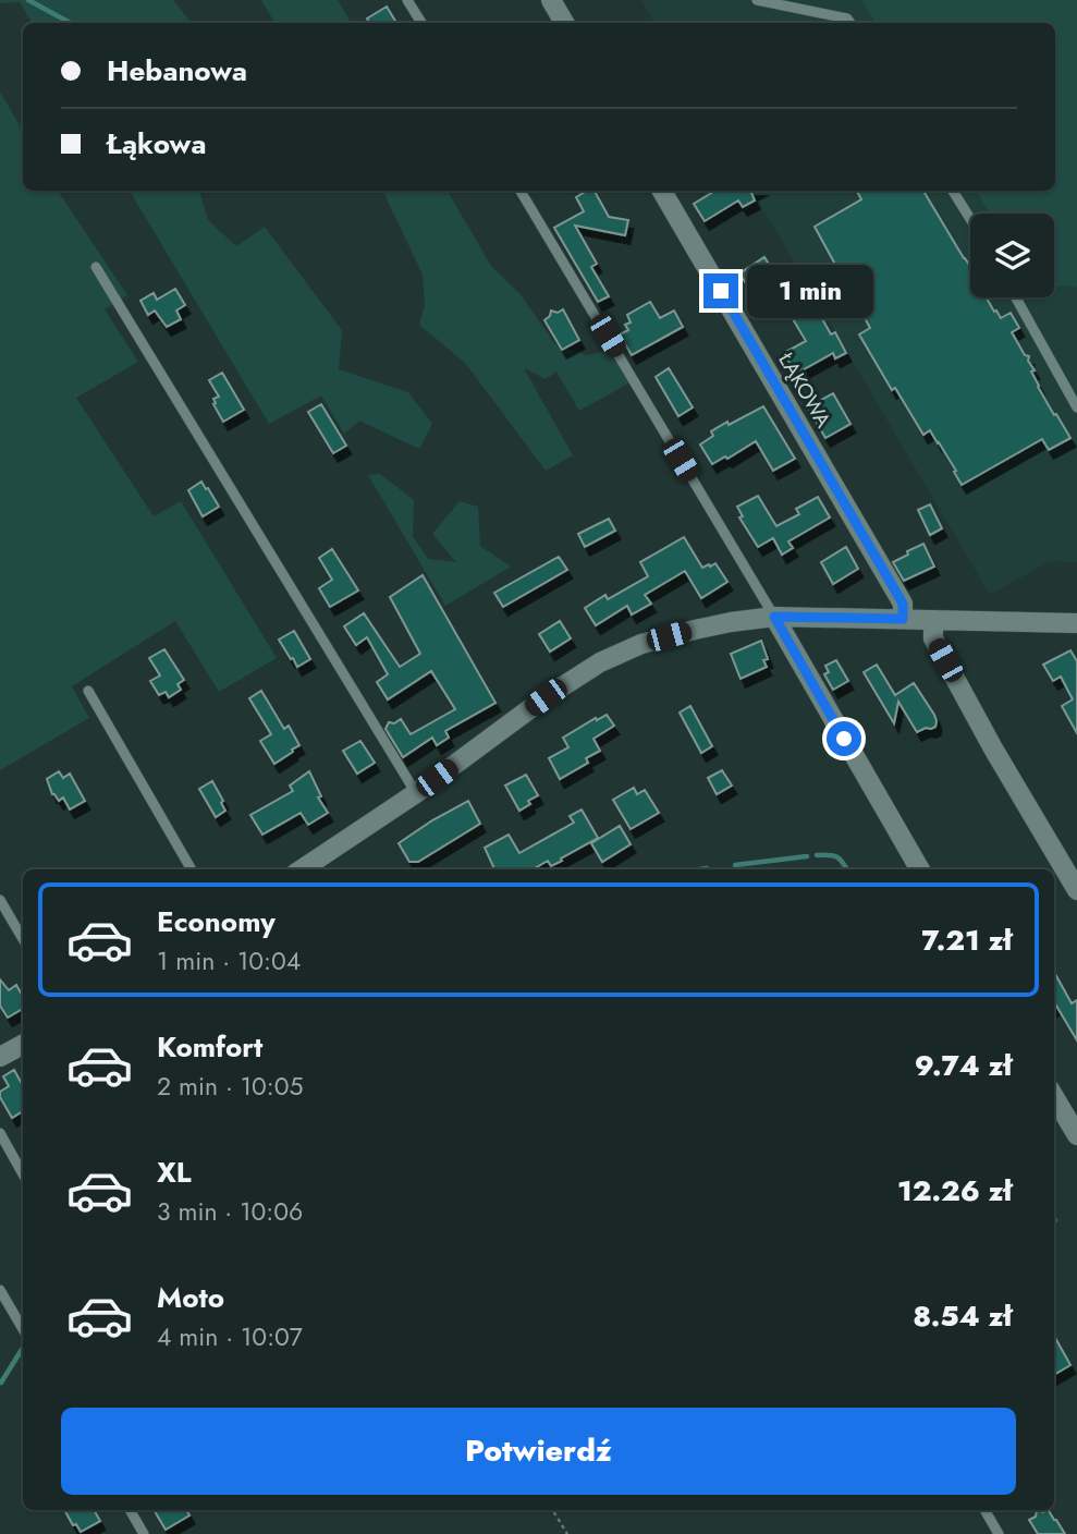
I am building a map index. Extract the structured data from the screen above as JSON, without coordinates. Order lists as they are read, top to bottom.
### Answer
{
  "streets": {
    "street": ["ŁĄKOWA"]
  },
  "page": {
    "banner": ["Hebanowa", "Łąkowa"],
    "bubble": "1 min",
    "list": [
      {
        "name": "Economy",
        "note": "1 min · 10:04",
        "value": "7.21 zł"
      },
      {
        "name": "Komfort",
        "note": "2 min · 10:05",
        "value": "9.74 zł"
      },
      {
        "name": "XL",
        "note": "3 min · 10:06",
        "value": "12.26 zł"
      },
      {
        "name": "Moto",
        "note": "4 min · 10:07",
        "value": "8.54 zł"
      }
    ],
    "buttons": "Potwierdź"
  }
}
